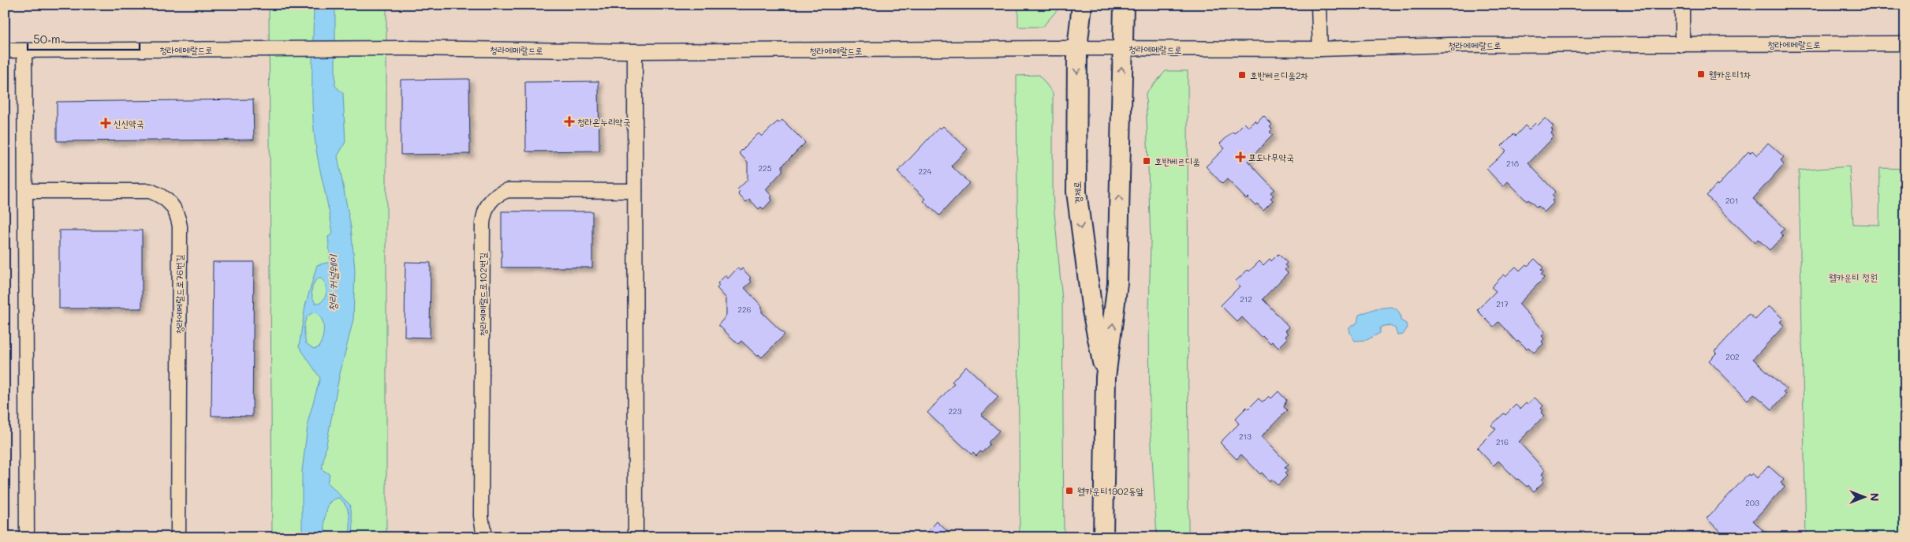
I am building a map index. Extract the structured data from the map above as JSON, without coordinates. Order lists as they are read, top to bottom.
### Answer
{
  "streets": {
    "main road": ["경제로"],
    "street": ["청라에메랄드로", "청라에메랄드로76번길", "청라에메랄드로102번길"]
  },
  "crossings": [
    ["청라에메랄드로", "경제로"]
  ],
  "water": ["청라 커널웨이"],
  "parks": ["웰카운티 정원"],
  "places": {
    "transit": [
      "웰카운티1차",
      "호반베르디움2차",
      "호반베르디움",
      "웰카운티1902동앞"
    ],
    "health": ["청라온누리약국", "신신약국", "포도나무약국"]
  },
  "house_numbers": [
    "218",
    "225",
    "224",
    "201",
    "212",
    "217",
    "226",
    "202",
    "223",
    "213",
    "216",
    "203"
  ],
  "scale_bar": "50 m",
  "north": "right"
}
